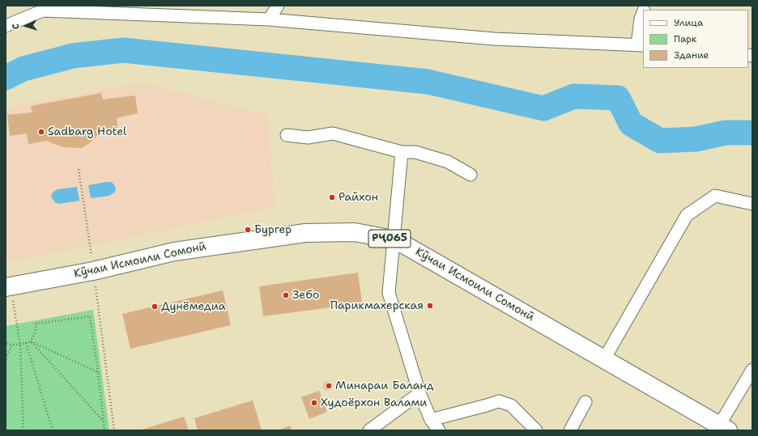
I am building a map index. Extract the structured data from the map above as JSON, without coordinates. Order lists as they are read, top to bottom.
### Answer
{
  "streets": {
    "main road": ["РҶ065", "Кӯчаи Исмоили Сомонӣ"]
  },
  "places": [
    "Sadbarg Hotel",
    "Райхон",
    "Бургер",
    "Зебо",
    "Парикмахерская",
    "Дунёмедиа",
    "Минараи Баланд",
    "Худоёрхон Валами"
  ],
  "legend": ["Улица", "Парк", "Здание"],
  "north": "left"
}
